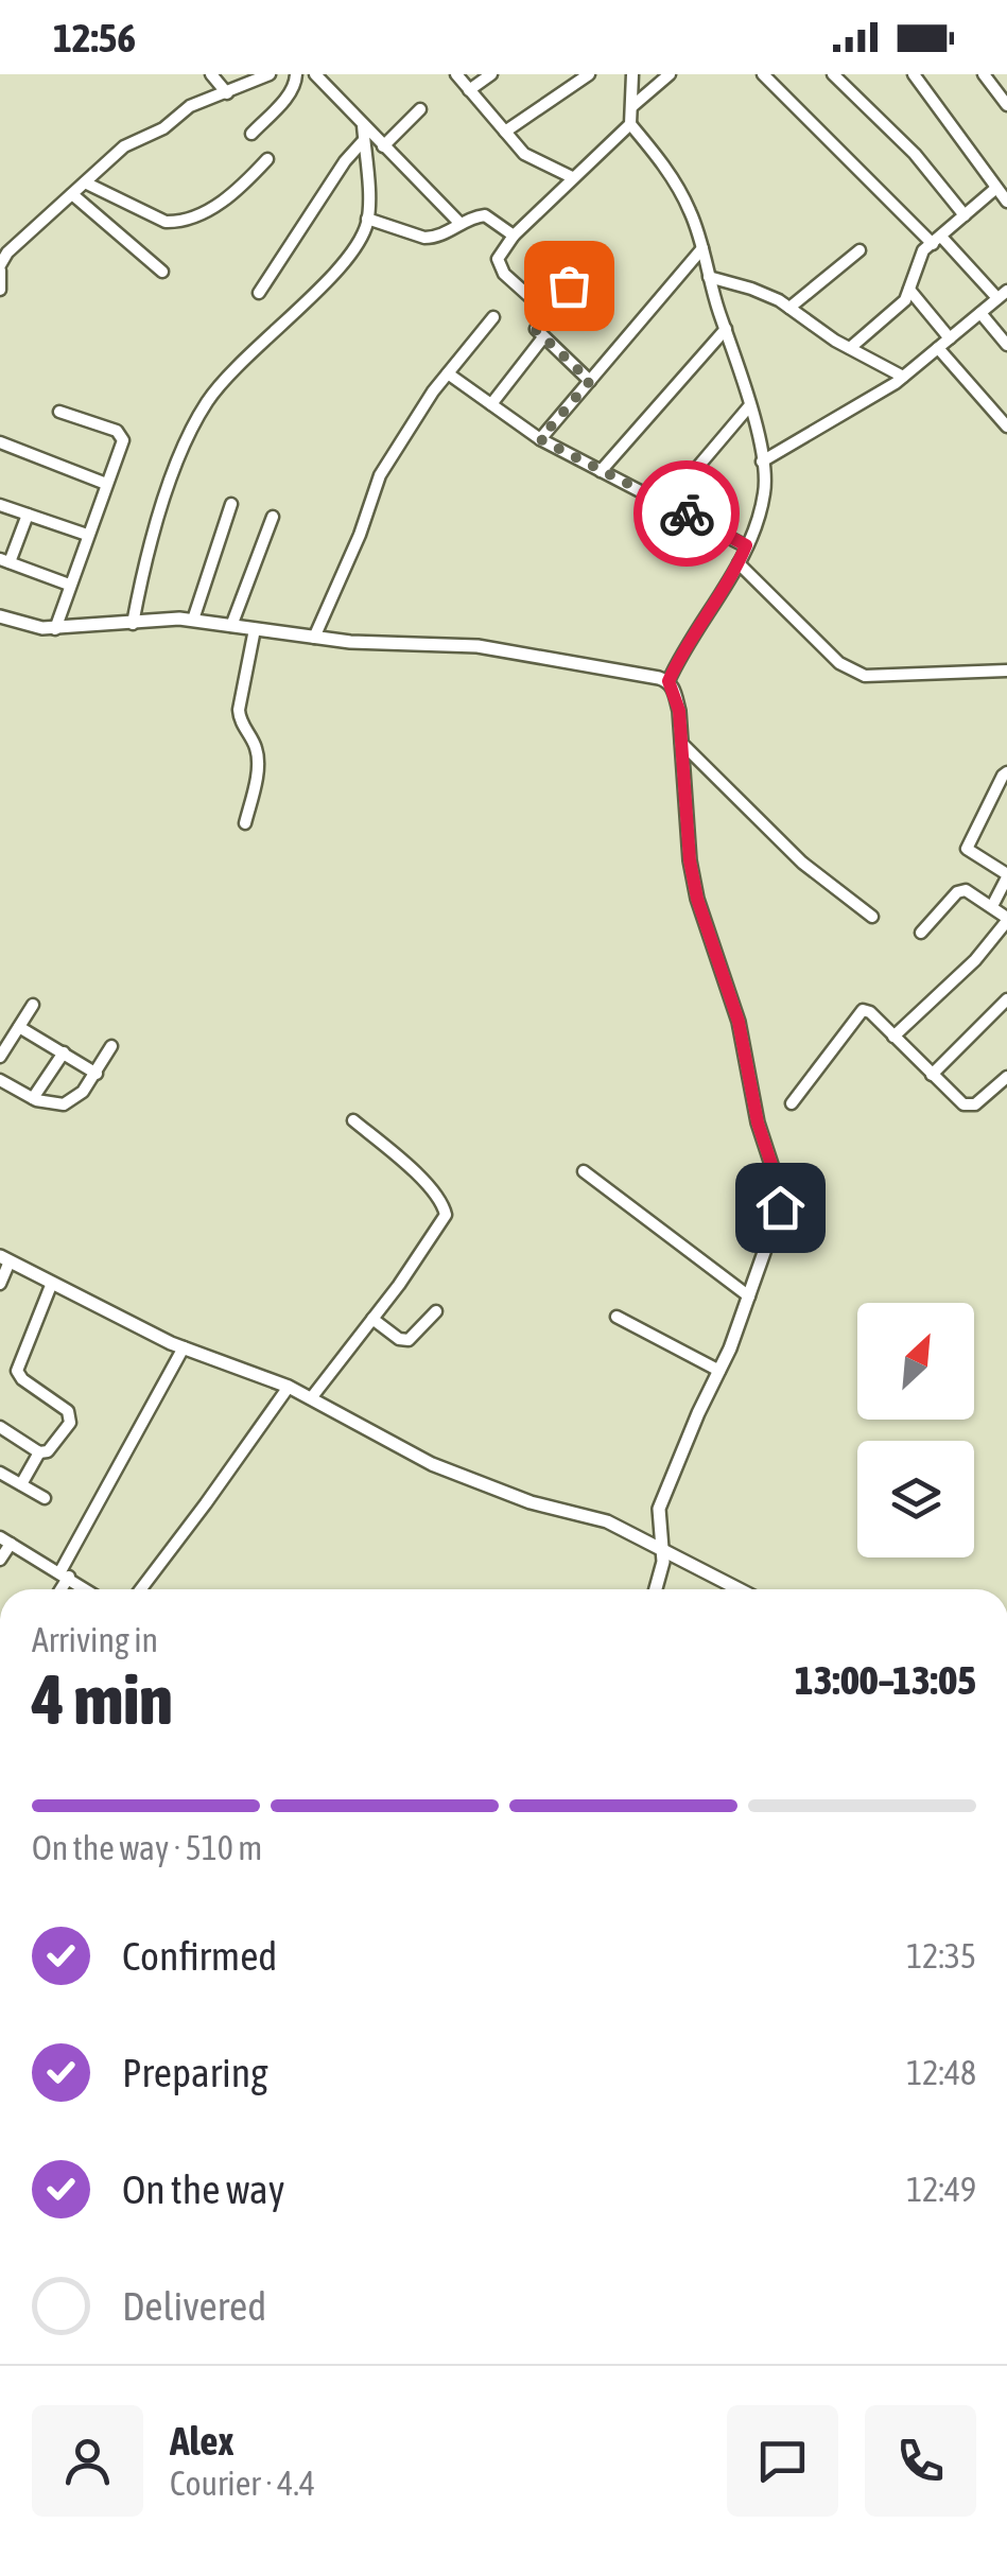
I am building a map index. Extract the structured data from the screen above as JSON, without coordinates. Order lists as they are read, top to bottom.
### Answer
{
  "north": "top right",
  "page": {
    "status": "12:56",
    "heading": ["4 min", "Arriving in", "13:00–13:05"],
    "panel": ["Alex", "Courier · 4.4"],
    "bar": "On the way · 510 m",
    "list": [
      ["Confirmed", "12:35"],
      ["Preparing", "12:48"],
      ["On the way", "12:49"],
      "Delivered"
    ]
  }
}
